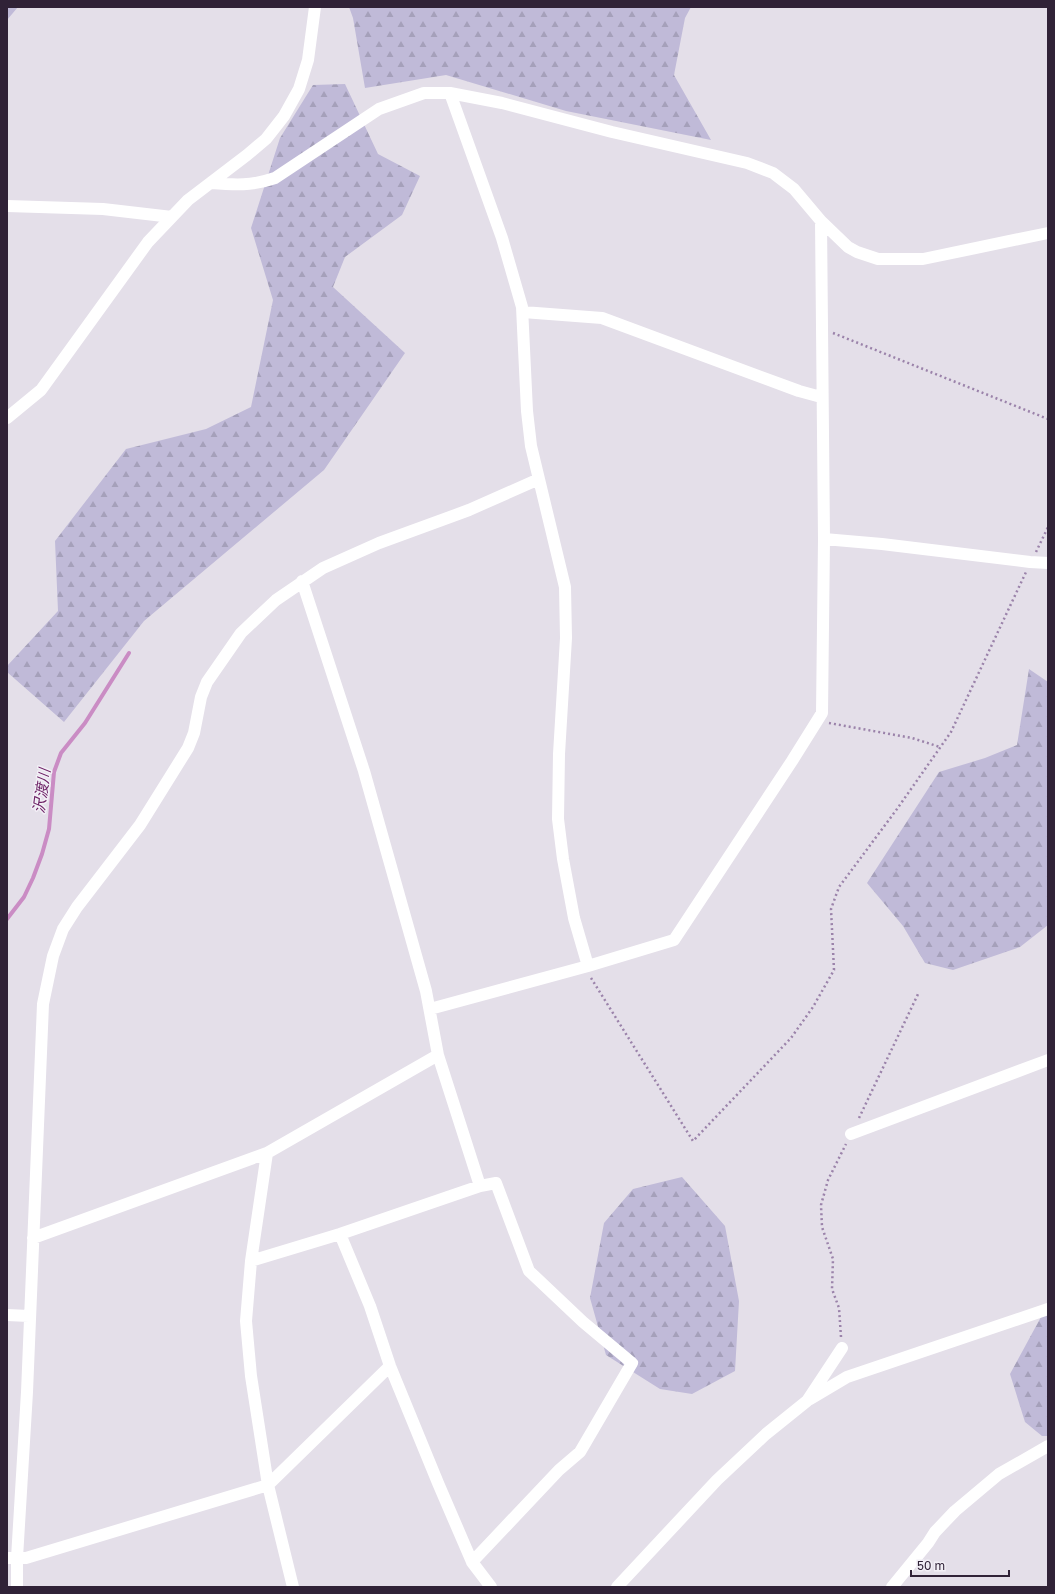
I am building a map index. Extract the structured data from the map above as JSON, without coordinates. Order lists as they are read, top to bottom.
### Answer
{
  "water": ["沢渡川"],
  "scale_bar": "50 m"
}
